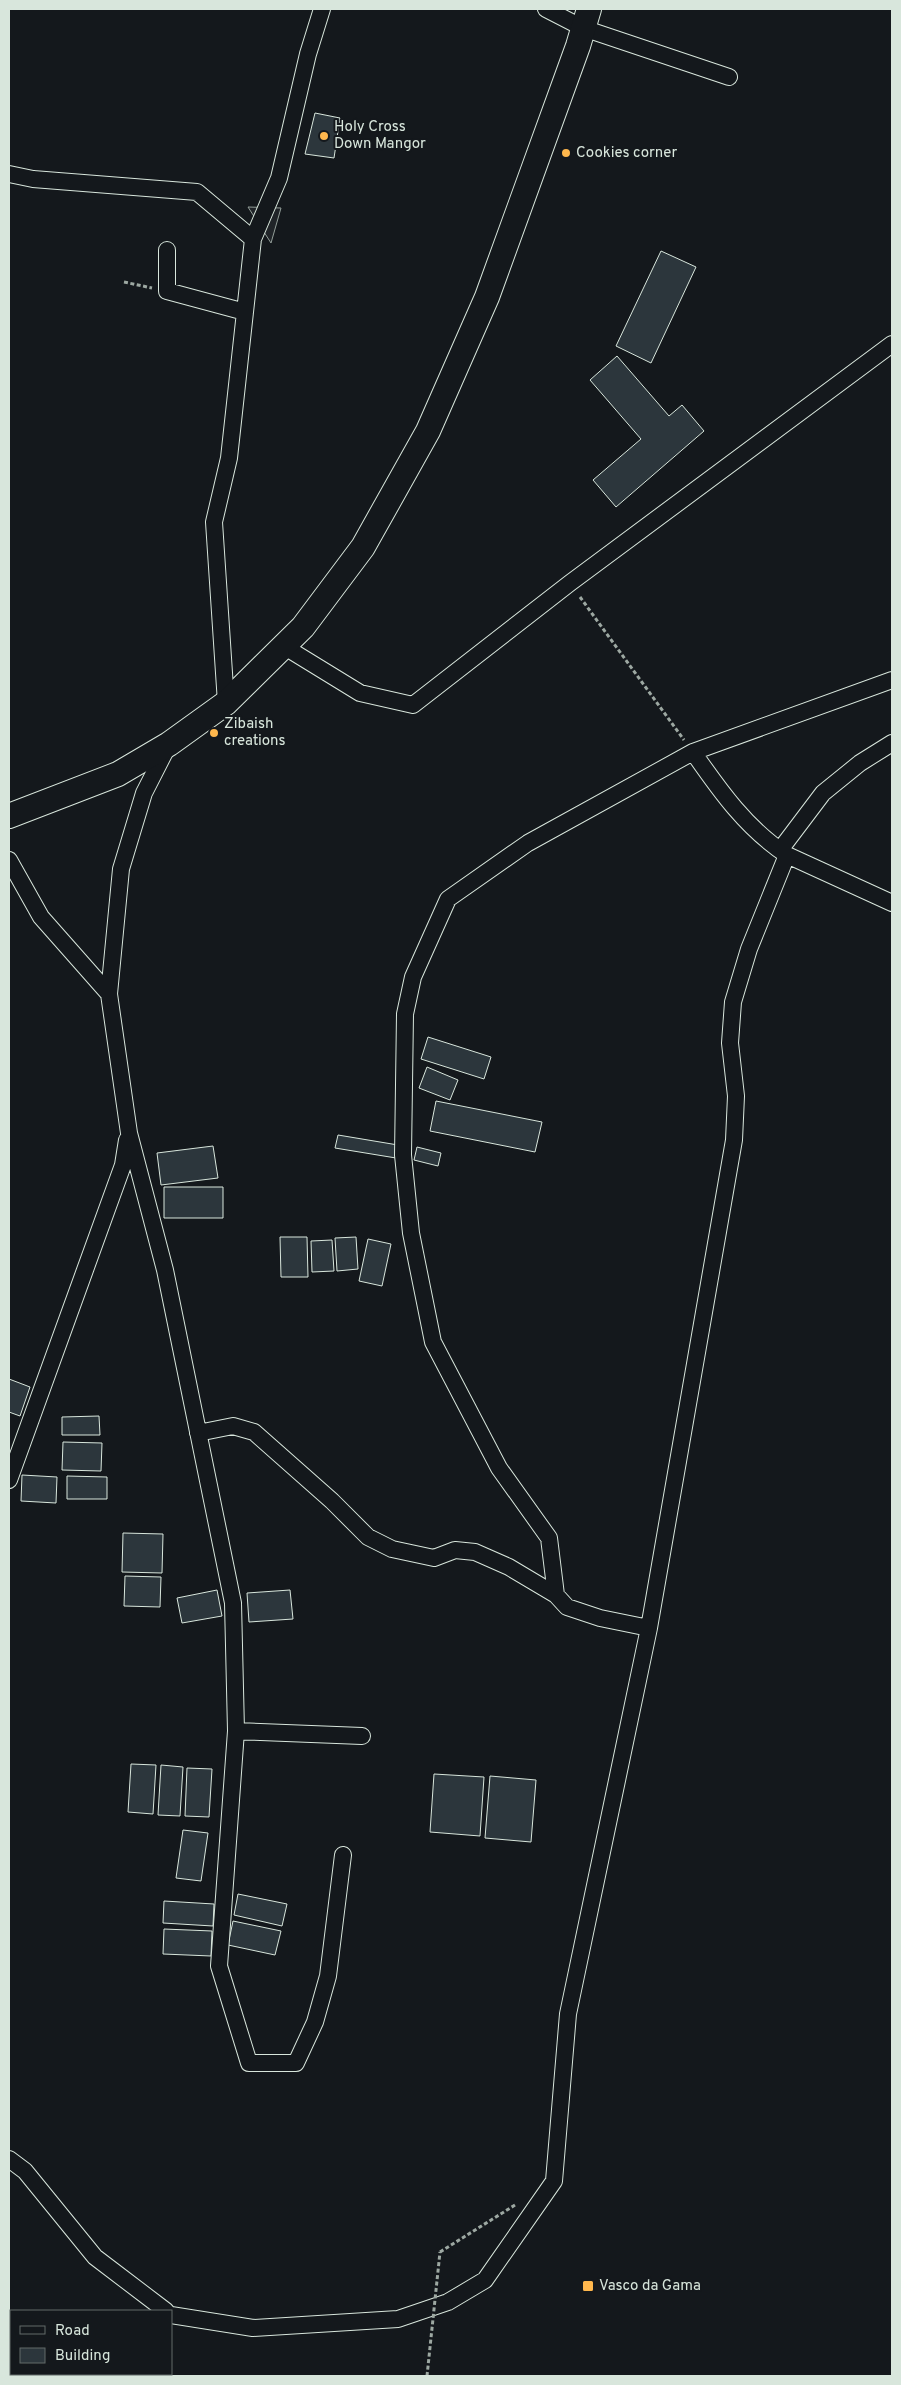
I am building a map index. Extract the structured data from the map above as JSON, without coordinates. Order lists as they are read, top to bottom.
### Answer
{
  "places": {
    "other": ["Holy Cross Down Mangor", "Cookies corner", "Zibaish creations"],
    "transit": ["Vasco da Gama"]
  },
  "legend": ["Road", "Building"]
}
